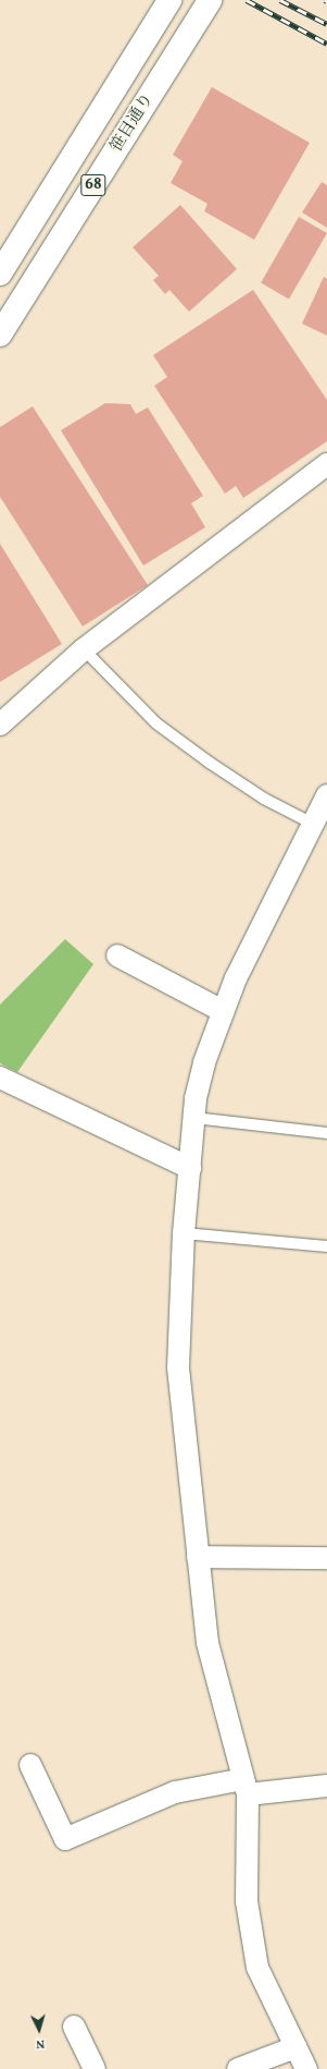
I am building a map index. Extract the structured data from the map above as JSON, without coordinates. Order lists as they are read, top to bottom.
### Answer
{
  "streets": {
    "main road": ["笹目通り", "68"]
  },
  "north": "bottom"
}
